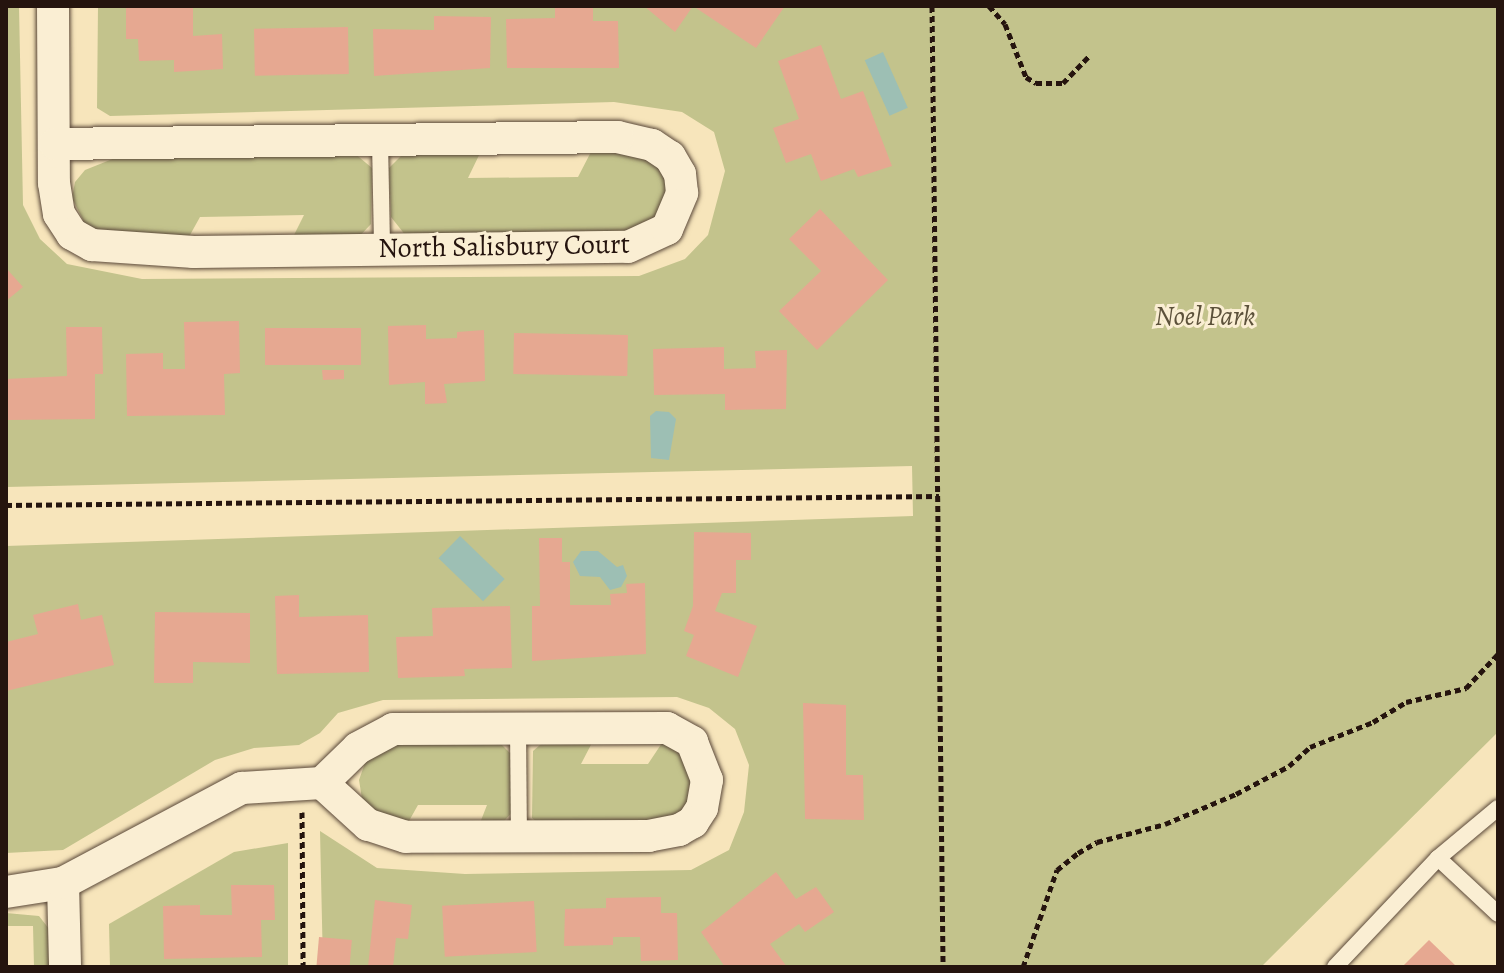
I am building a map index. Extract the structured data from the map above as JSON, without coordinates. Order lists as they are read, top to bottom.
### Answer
{
  "streets": {
    "street": ["North Salisbury Court"]
  },
  "parks": ["Noel Park"]
}
